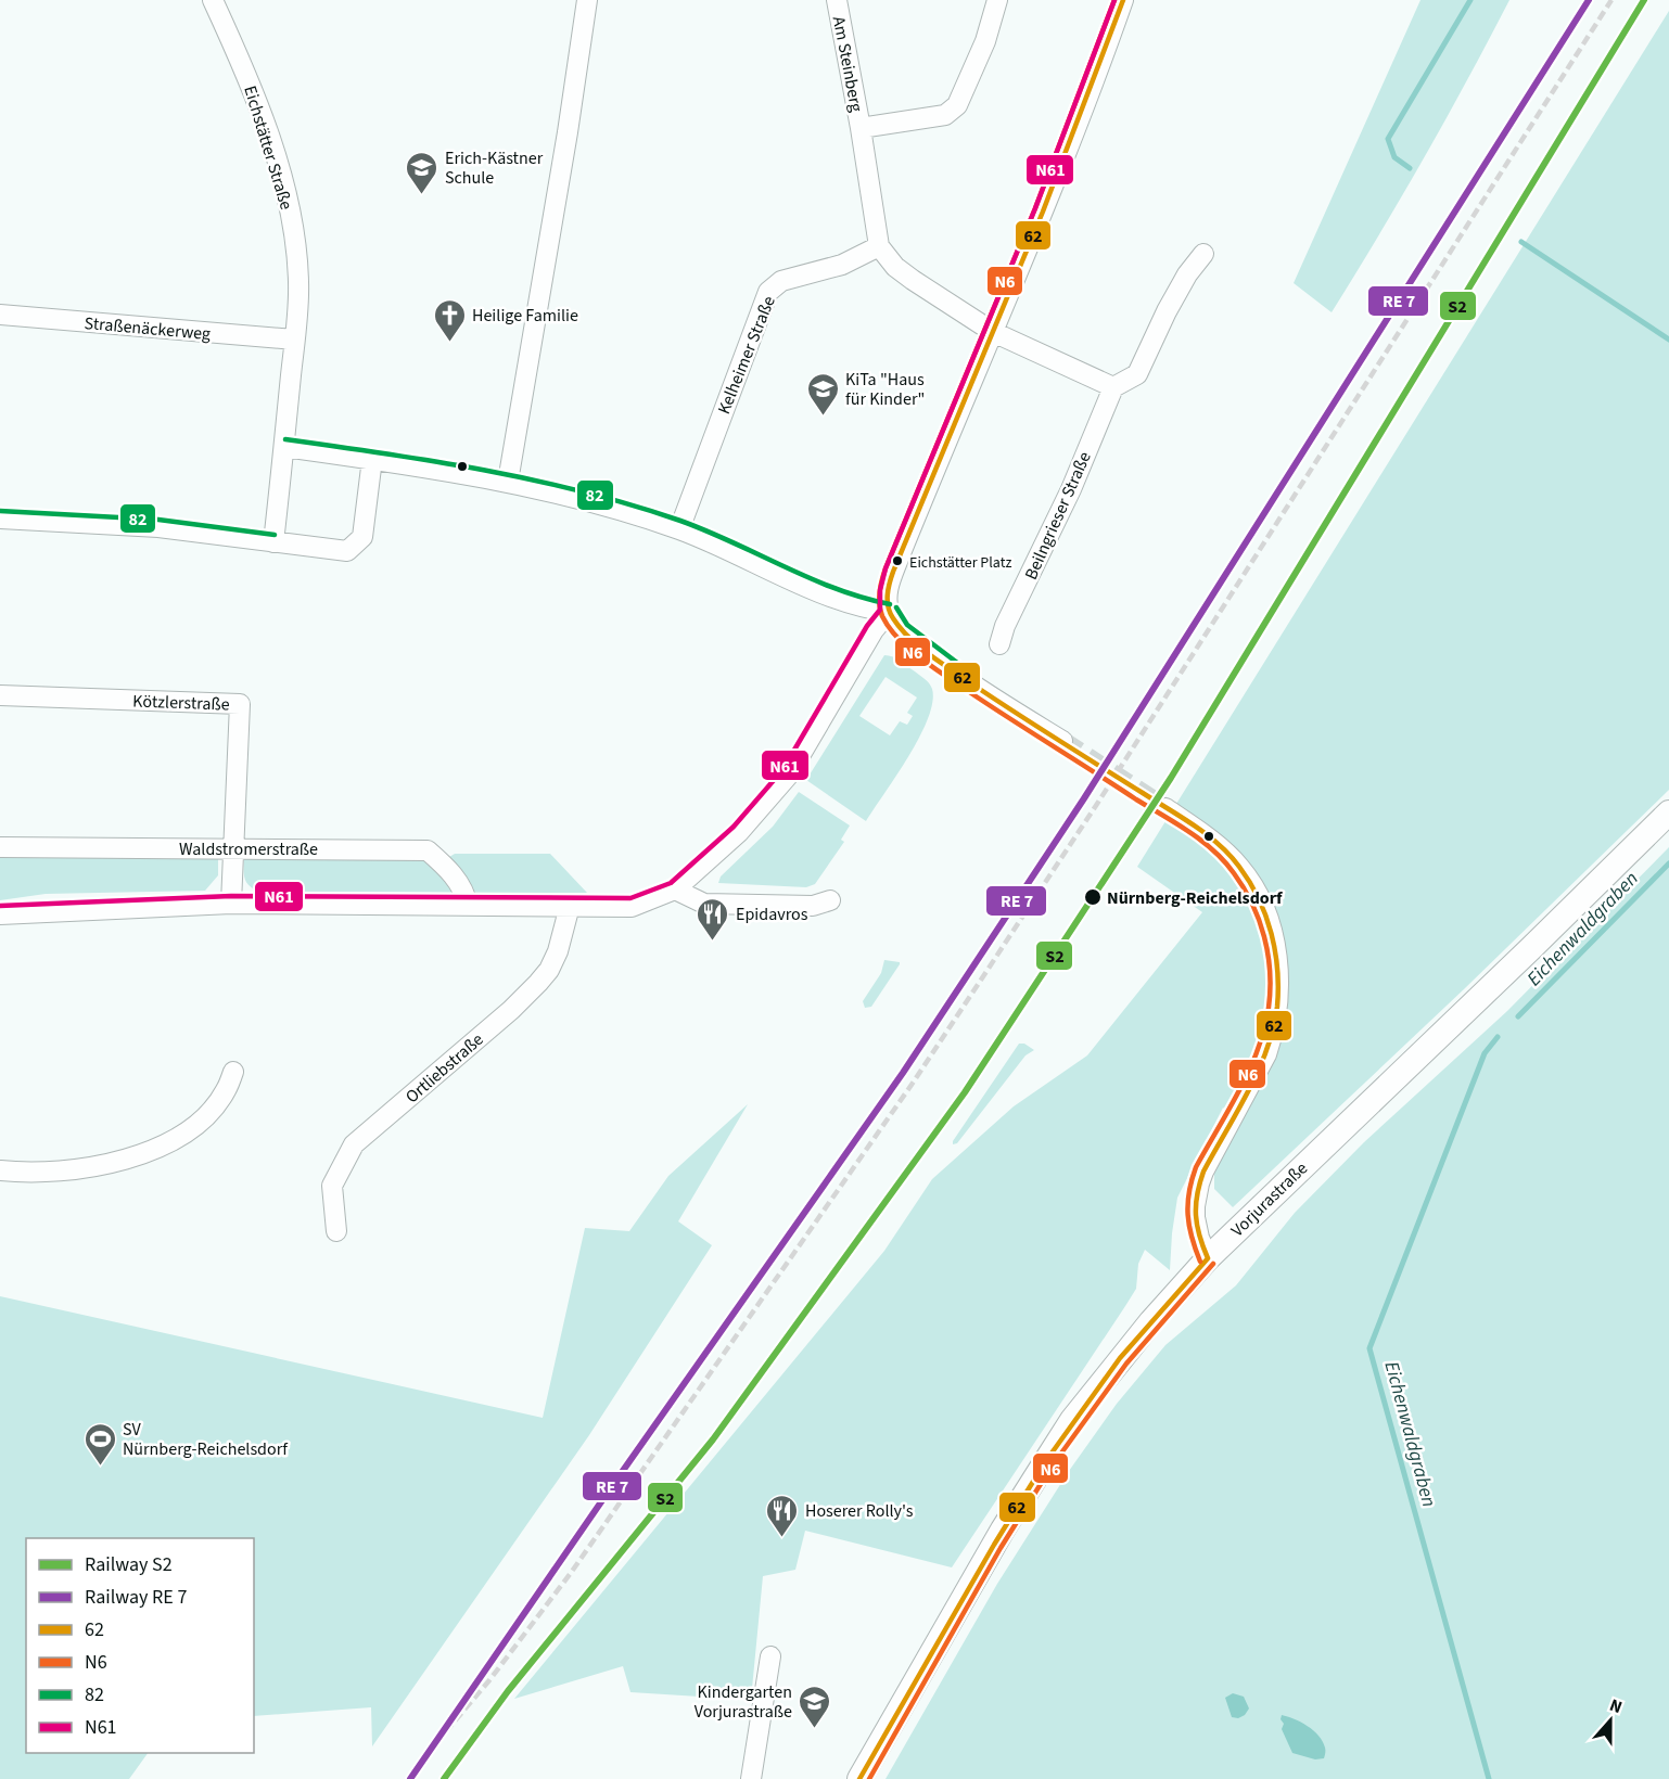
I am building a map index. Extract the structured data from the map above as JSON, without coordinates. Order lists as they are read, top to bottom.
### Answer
{
  "streets": {
    "main road": ["Vorjurastraße"],
    "street": [
      "Am Steinberg",
      "Eichstätter Straße",
      "Straßenäckerweg",
      "Kelheimer Straße",
      "Beilngrieser Straße",
      "Kötzlerstraße",
      "Waldstromerstraße",
      "Ortliebstraße"
    ]
  },
  "crossings": [
    ["Am Steinberg", "Kelheimer Straße"],
    ["Eichstätter Straße", "Straßenäckerweg"],
    ["Kötzlerstraße", "Waldstromerstraße"]
  ],
  "water": ["Eichenwaldgraben"],
  "places": {
    "school or university": ["Erich-Kästner Schule", "KiTa \"Haus für Kinder\"", "Kindergarten Vorjurastraße"],
    "church": ["Heilige Familie"],
    "other": ["Eichstätter Platz", "Nürnberg-Reichelsdorf"],
    "restaurant": ["Epidavros", "Hoserer Rolly's"],
    "sports": ["SV Nürnberg-Reichelsdorf"]
  },
  "lines": [
    "rail line S2",
    "transit line 62",
    "transit line N6",
    "transit line N61",
    "transit line 82"
  ],
  "legend": [
    "Railway S2",
    "Railway RE 7",
    "62",
    "N6",
    "82",
    "N61"
  ],
  "north": "top"
}
